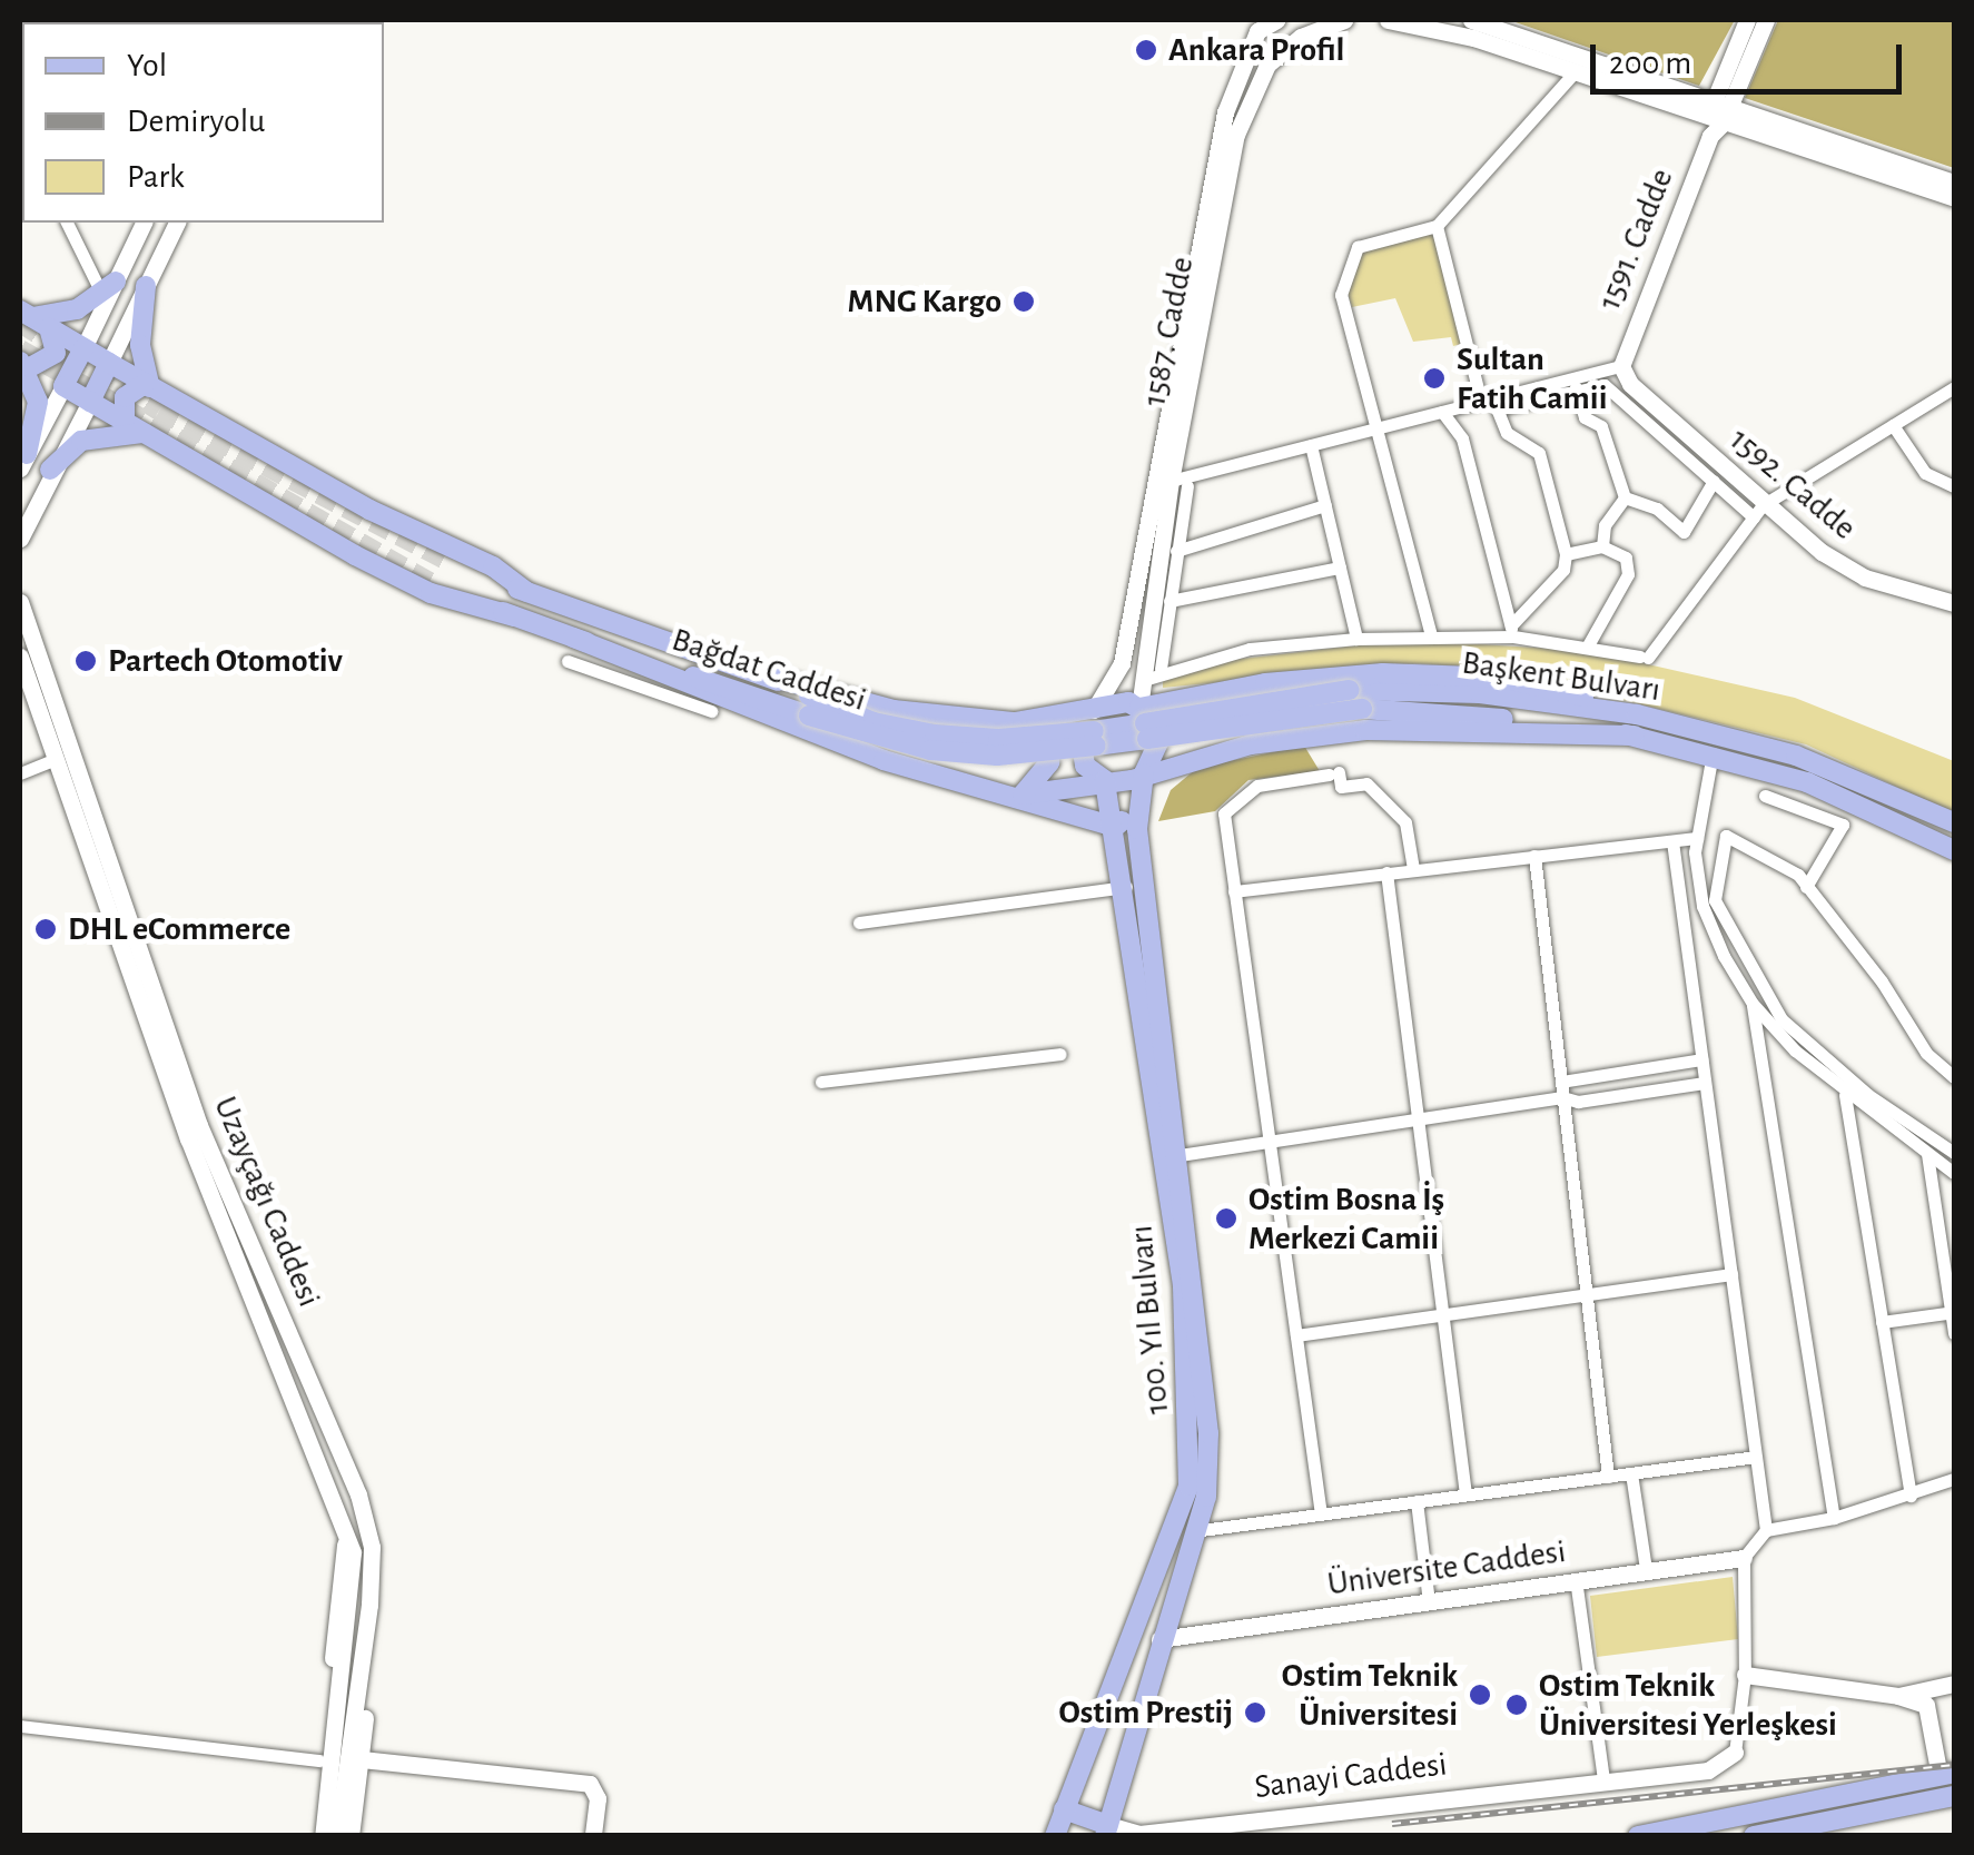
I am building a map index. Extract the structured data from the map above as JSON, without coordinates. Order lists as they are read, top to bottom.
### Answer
{
  "streets": {
    "main road": [
      "1591. Cadde",
      "1587. Cadde",
      "1592. Cadde",
      "Bağdat Caddesi",
      "Başkent Bulvarı",
      "Uzayçağı Caddesi",
      "100. Yıl Bulvarı",
      "Üniversite Caddesi",
      "Sanayi Caddesi"
    ]
  },
  "crossings": [
    ["1591. Cadde", "1592. Cadde"],
    ["1587. Cadde", "Bağdat Caddesi"],
    ["1587. Cadde", "Başkent Bulvarı"],
    ["1587. Cadde", "100. Yıl Bulvarı"],
    ["Bağdat Caddesi", "Başkent Bulvarı"],
    ["Bağdat Caddesi", "100. Yıl Bulvarı"],
    ["Başkent Bulvarı", "100. Yıl Bulvarı"],
    ["100. Yıl Bulvarı", "Üniversite Caddesi"],
    ["100. Yıl Bulvarı", "Sanayi Caddesi"]
  ],
  "places": [
    "Ankara Profil",
    "MNG Kargo",
    "Sultan Fatih Camii",
    "Partech Otomotiv",
    "DHL eCommerce",
    "Ostim Bosna İş Merkezi Camii",
    "Ostim Teknik Üniversitesi",
    "Ostim Teknik Üniversitesi Yerleşkesi",
    "Ostim Prestij"
  ],
  "legend": ["Yol", "Demiryolu", "Park"],
  "scale_bar": "200 m"
}
